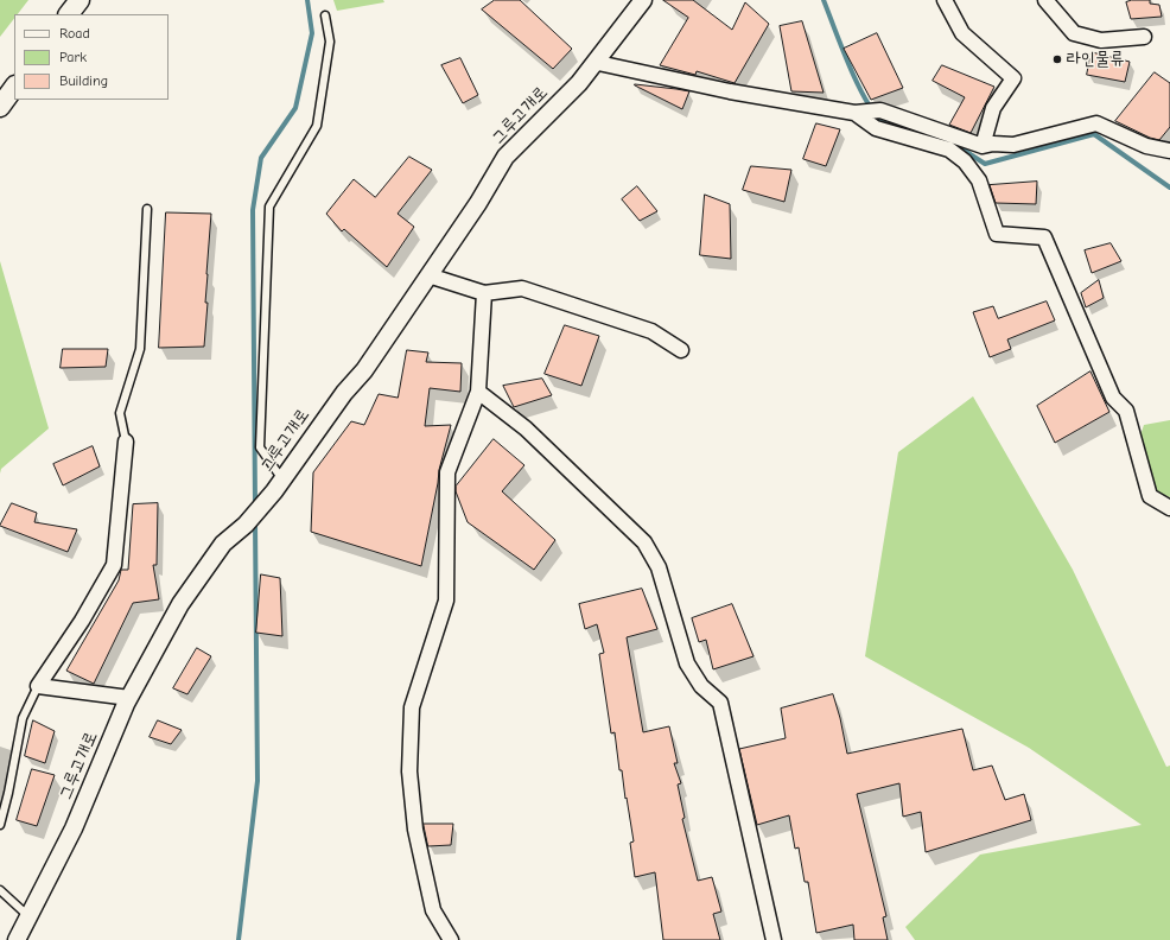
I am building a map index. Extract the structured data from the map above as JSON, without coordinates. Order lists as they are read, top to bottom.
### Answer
{
  "streets": {
    "street": ["그루고개로"]
  },
  "places": ["라인물류"],
  "legend": ["Road", "Park", "Building"]
}
